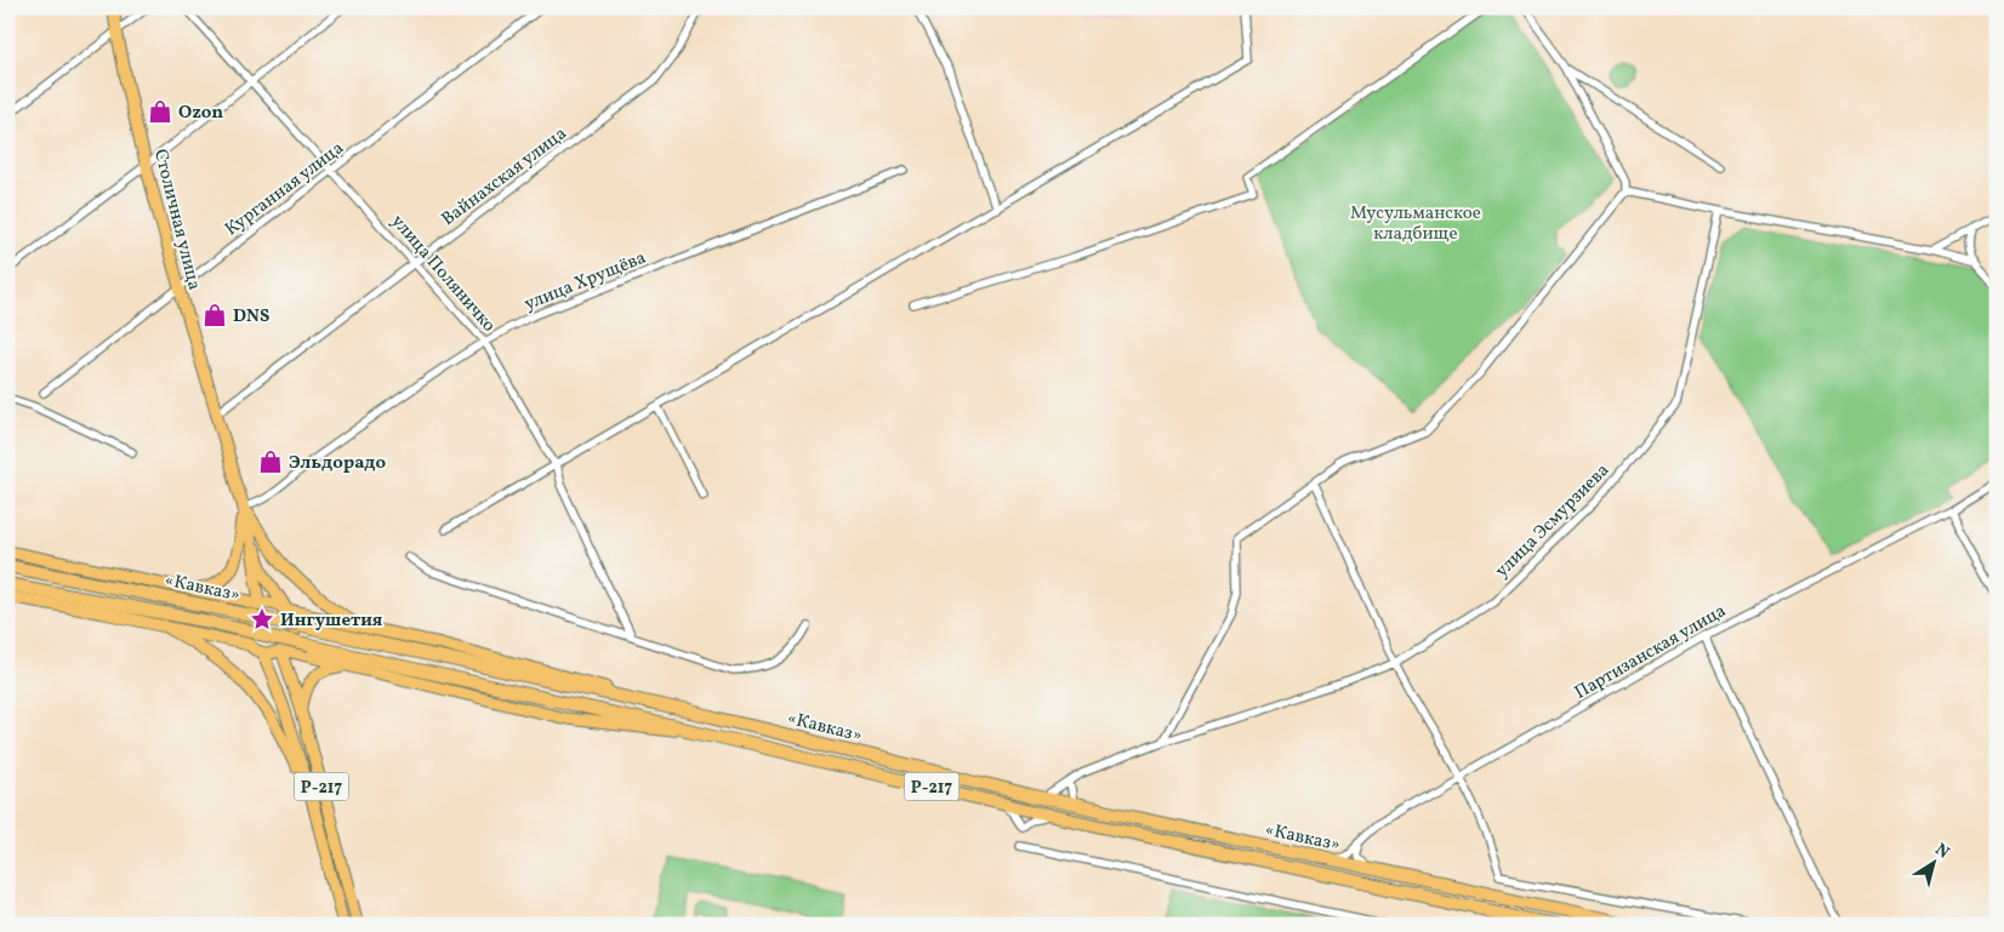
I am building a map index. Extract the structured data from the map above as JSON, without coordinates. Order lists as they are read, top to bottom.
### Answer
{
  "streets": {
    "highway": ["«Кавказ»", "Р-217"],
    "main road": ["Столичная улица"],
    "street": [
      "Вайнахская улица",
      "Курганная улица",
      "улица Поляничко",
      "улица Хрущёва",
      "улица Эсмурзиева",
      "Партизанская улица"
    ]
  },
  "crossings": [
    ["Вайнахская улица", "Столичная улица"],
    ["Вайнахская улица", "улица Поляничко"],
    ["Курганная улица", "Столичная улица"],
    ["Курганная улица", "улица Поляничко"],
    ["Столичная улица", "улица Хрущёва"],
    ["Столичная улица", "Р-217"],
    ["улица Поляничко", "улица Хрущёва"],
    ["улица Хрущёва", "Р-217"],
    ["улица Эсмурзиева", "«Кавказ»"],
    ["«Кавказ»", "Партизанская улица"],
    ["«Кавказ»", "Р-217"]
  ],
  "parks": ["Мусульманское кладбище"],
  "places": {
    "shop": ["Ozon", "DNS", "Эльдорадо"],
    "place": ["Ингушетия"]
  },
  "north": "top right"
}
